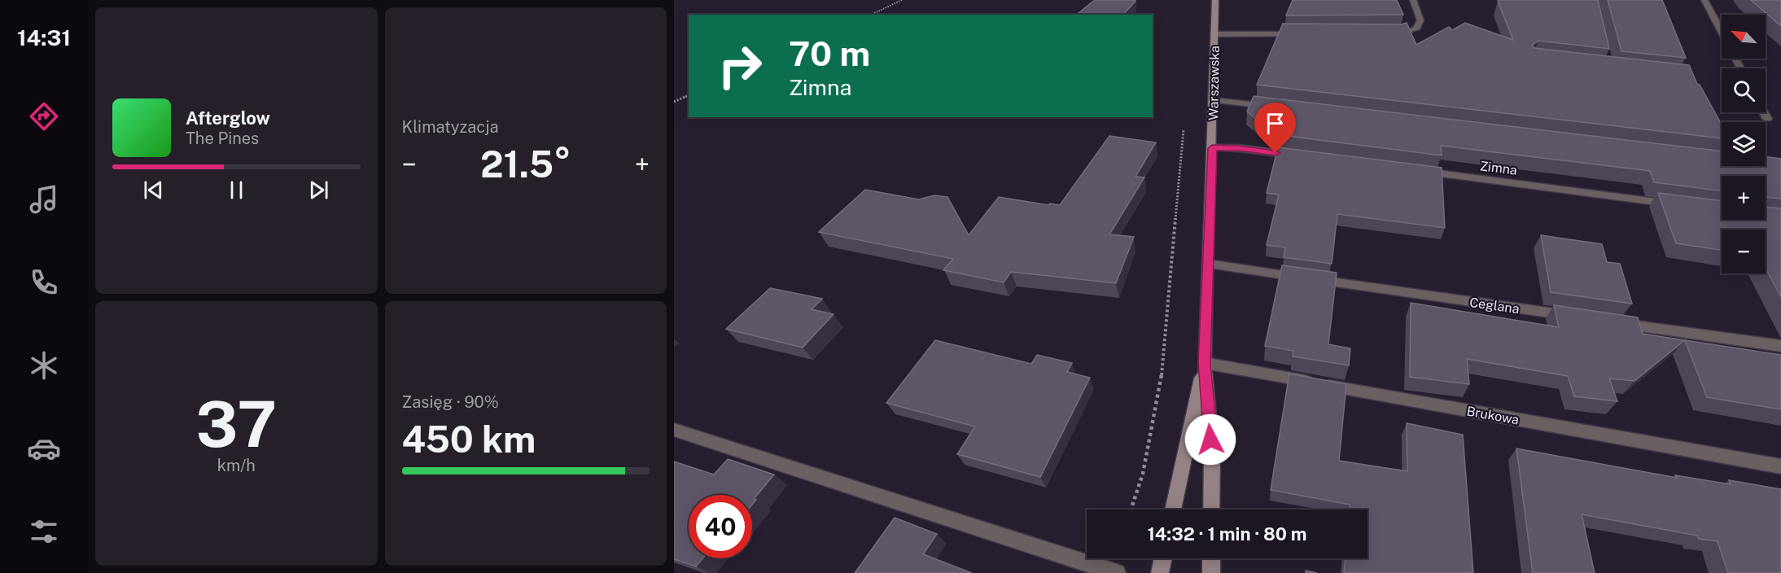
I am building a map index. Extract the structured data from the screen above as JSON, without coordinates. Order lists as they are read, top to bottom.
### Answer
{
  "streets": {
    "main road": ["Warszawska"],
    "street": ["Zimna", "Ceglana", "Brukowa"]
  },
  "crossings": [
    ["Warszawska", "Ceglana"],
    ["Warszawska", "Brukowa"]
  ],
  "north": "top left",
  "page": {
    "tabs": "14:31",
    "tile": [
      "Klimatyzacja",
      ["37", "km/h"],
      ["Zasięg · 90%", "450 km"]
    ],
    "map_buttons": ["+", "−"],
    "turn": ["70 m", "Zimna"],
    "song": ["Afterglow", "The Pines"],
    "heat": ["−", "21.5°", "+"],
    "limit": "40",
    "trip": "14:32 · 1 min · 80 m"
  }
}
